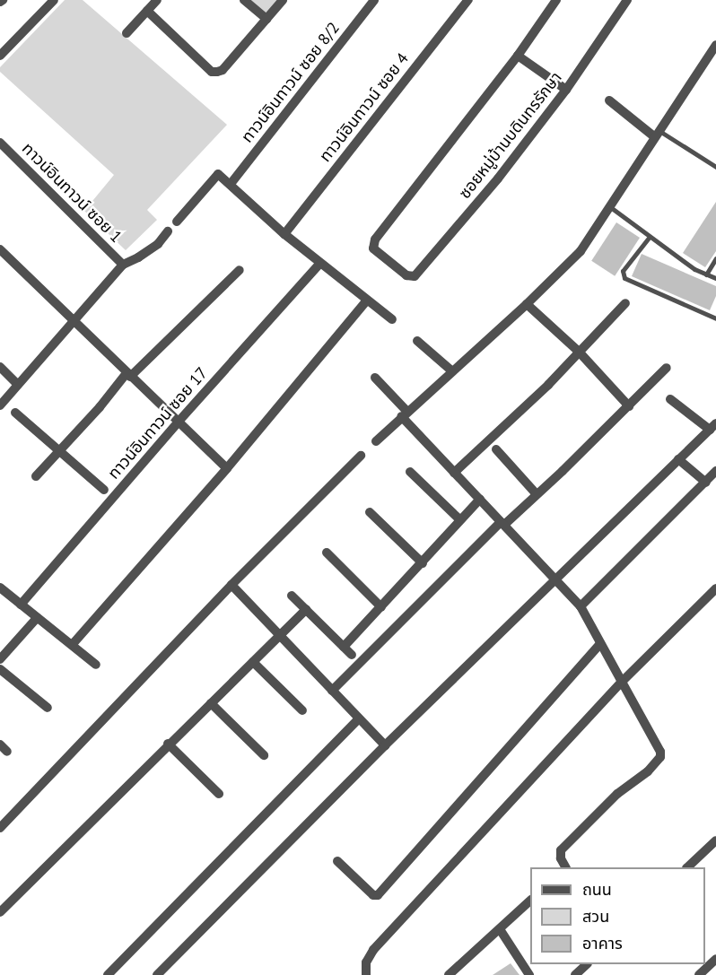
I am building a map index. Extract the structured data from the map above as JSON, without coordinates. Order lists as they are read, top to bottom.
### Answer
{
  "streets": {
    "street": [
      "ทาวน์อินทาวน์ ซอย 8/2",
      "ทาวน์อินทาวน์ ซอย 4",
      "ซอยหมู่บ้านบดินทรรักษา",
      "ทาวน์อินทาวน์ ซอย 1",
      "ทาวน์อินทาวน์ ซอย 17"
    ]
  },
  "legend": ["ถนน", "สวน", "อาคาร"]
}
